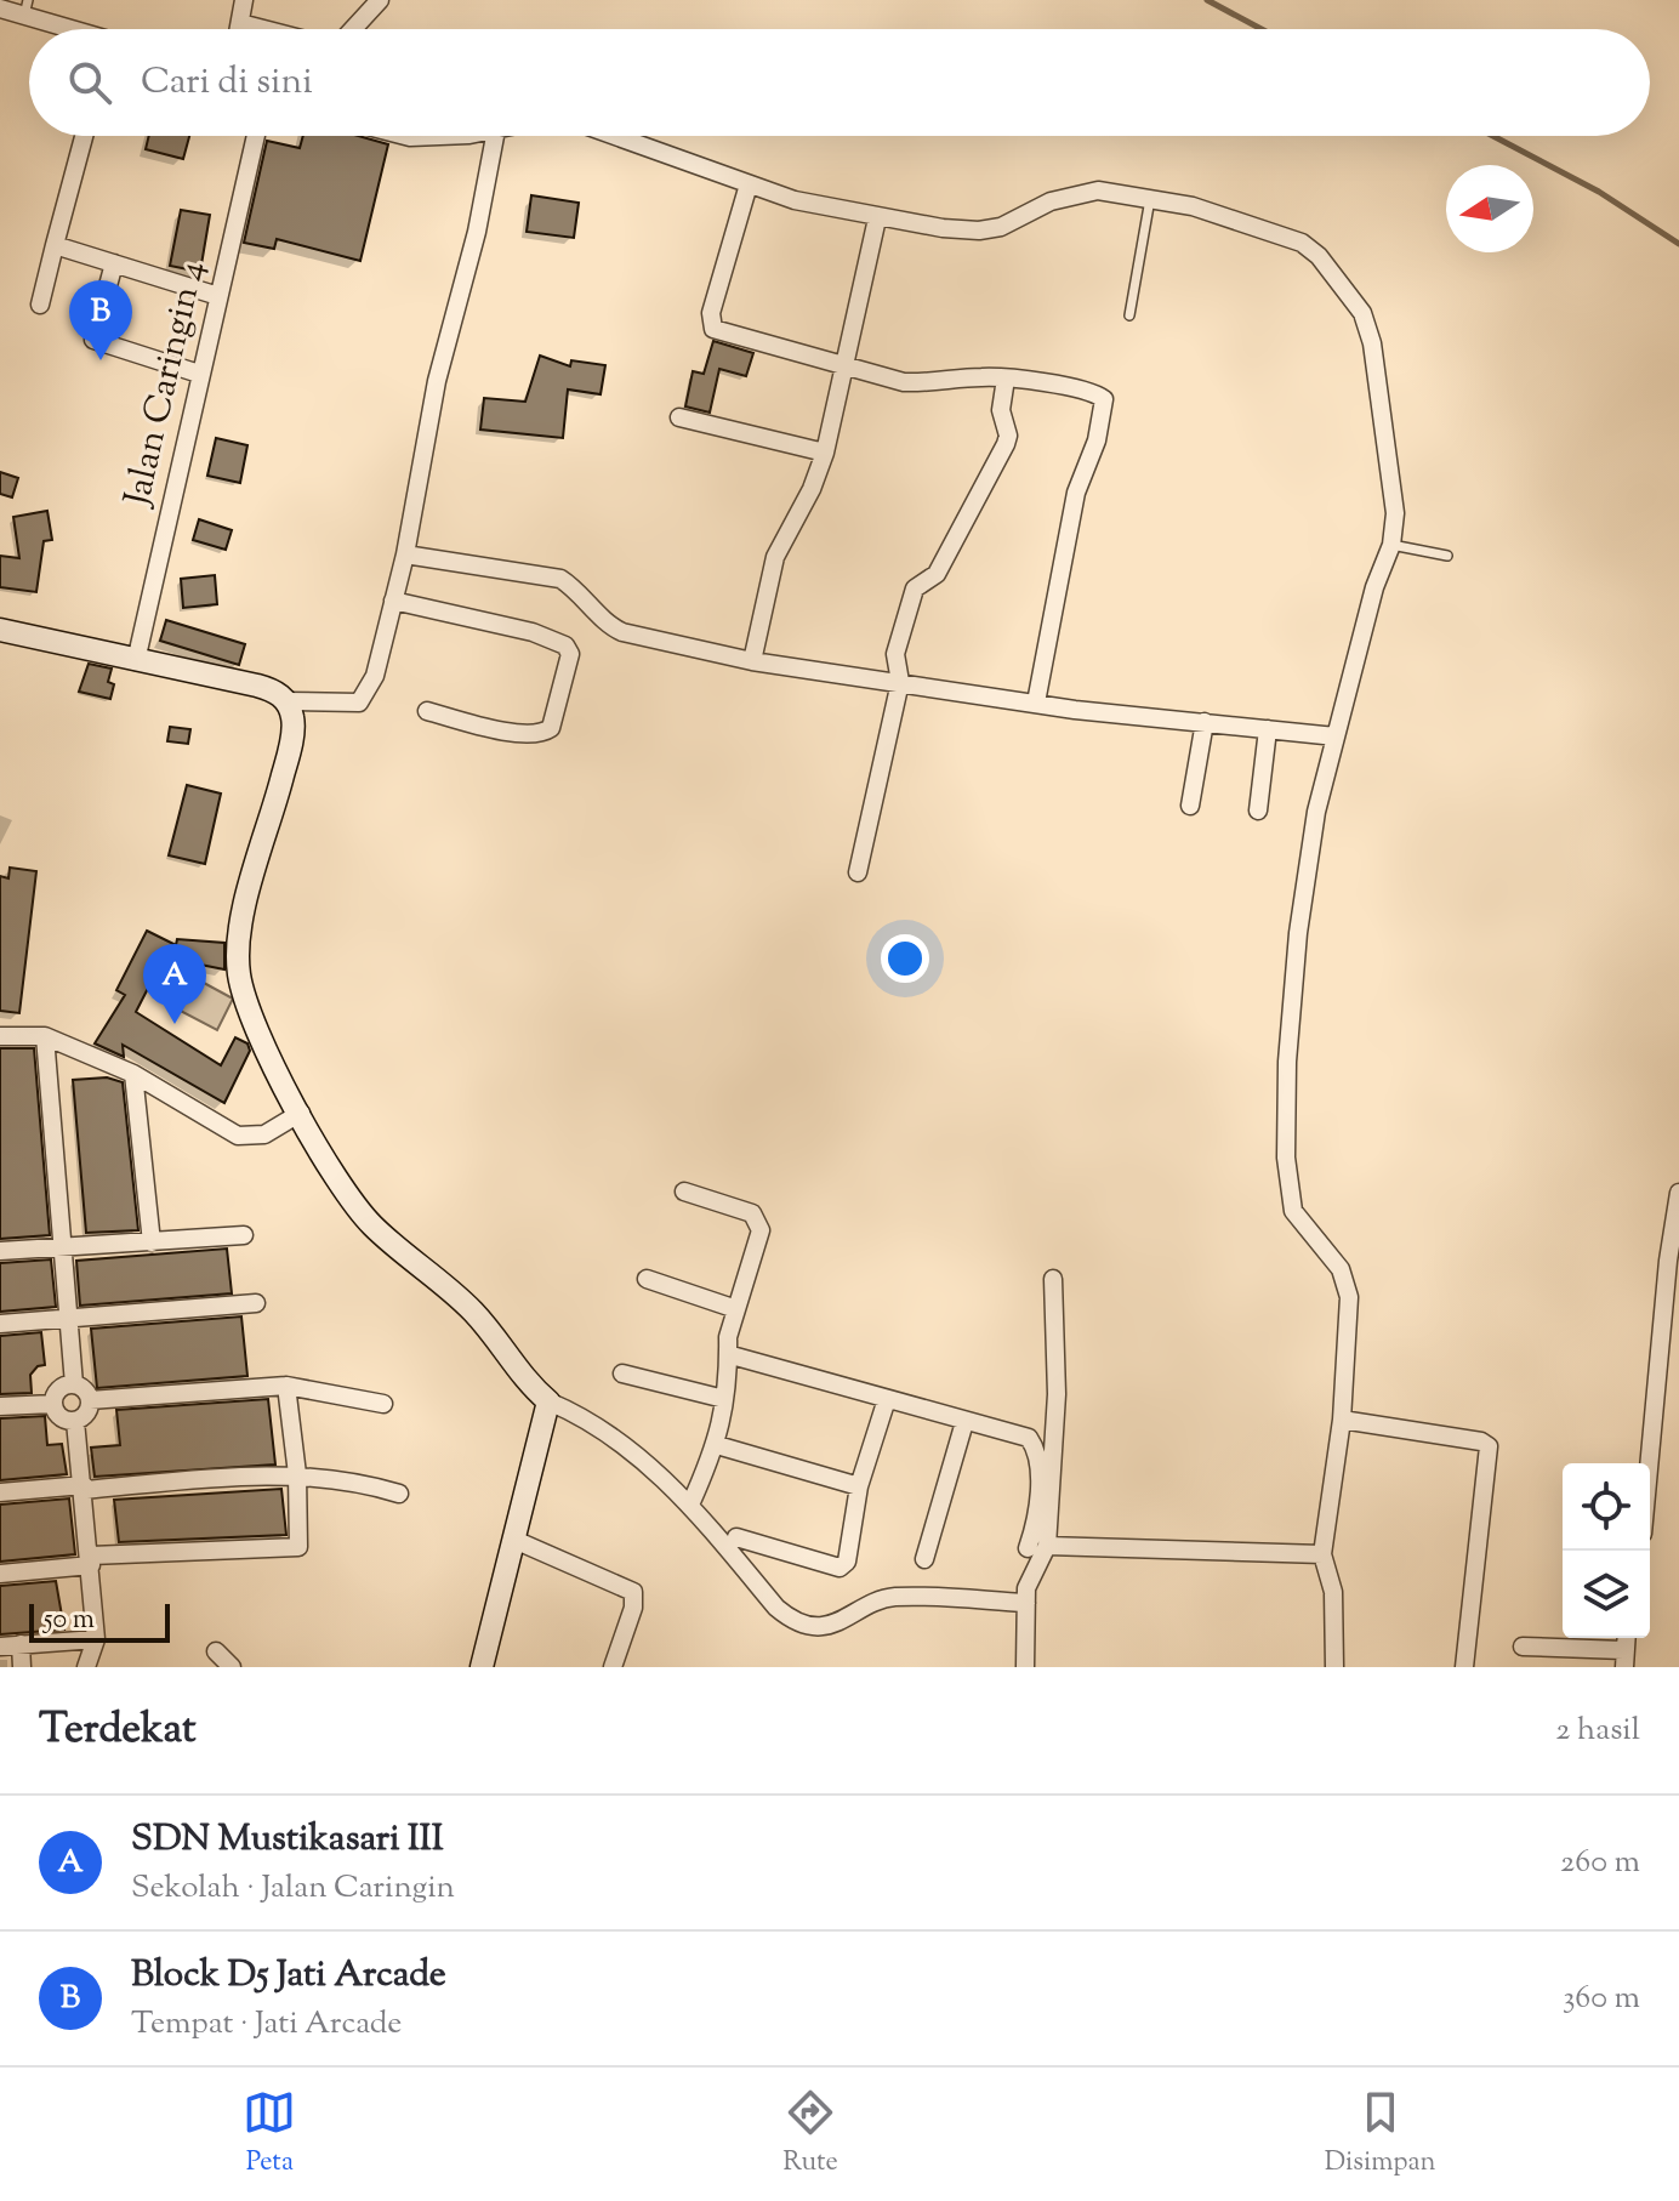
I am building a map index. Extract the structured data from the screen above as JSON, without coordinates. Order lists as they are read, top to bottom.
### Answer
{
  "streets": {
    "street": ["Jalan Caringin 4"]
  },
  "scale_bar": "50 m",
  "north": "left",
  "page": {
    "search": "Cari di sini",
    "pins": ["B", "A"],
    "scale": "50 m",
    "heading": ["Terdekat", "2 hasil"],
    "list": [
      {
        "mark": "A",
        "name": "SDN Mustikasari III",
        "note": "Sekolah · Jalan Caringin",
        "value": "260 m"
      },
      {
        "mark": "B",
        "name": "Block D5 Jati Arcade",
        "note": "Tempat · Jati Arcade",
        "value": "360 m"
      }
    ],
    "nav": ["Peta", "Rute", "Disimpan"]
  }
}
